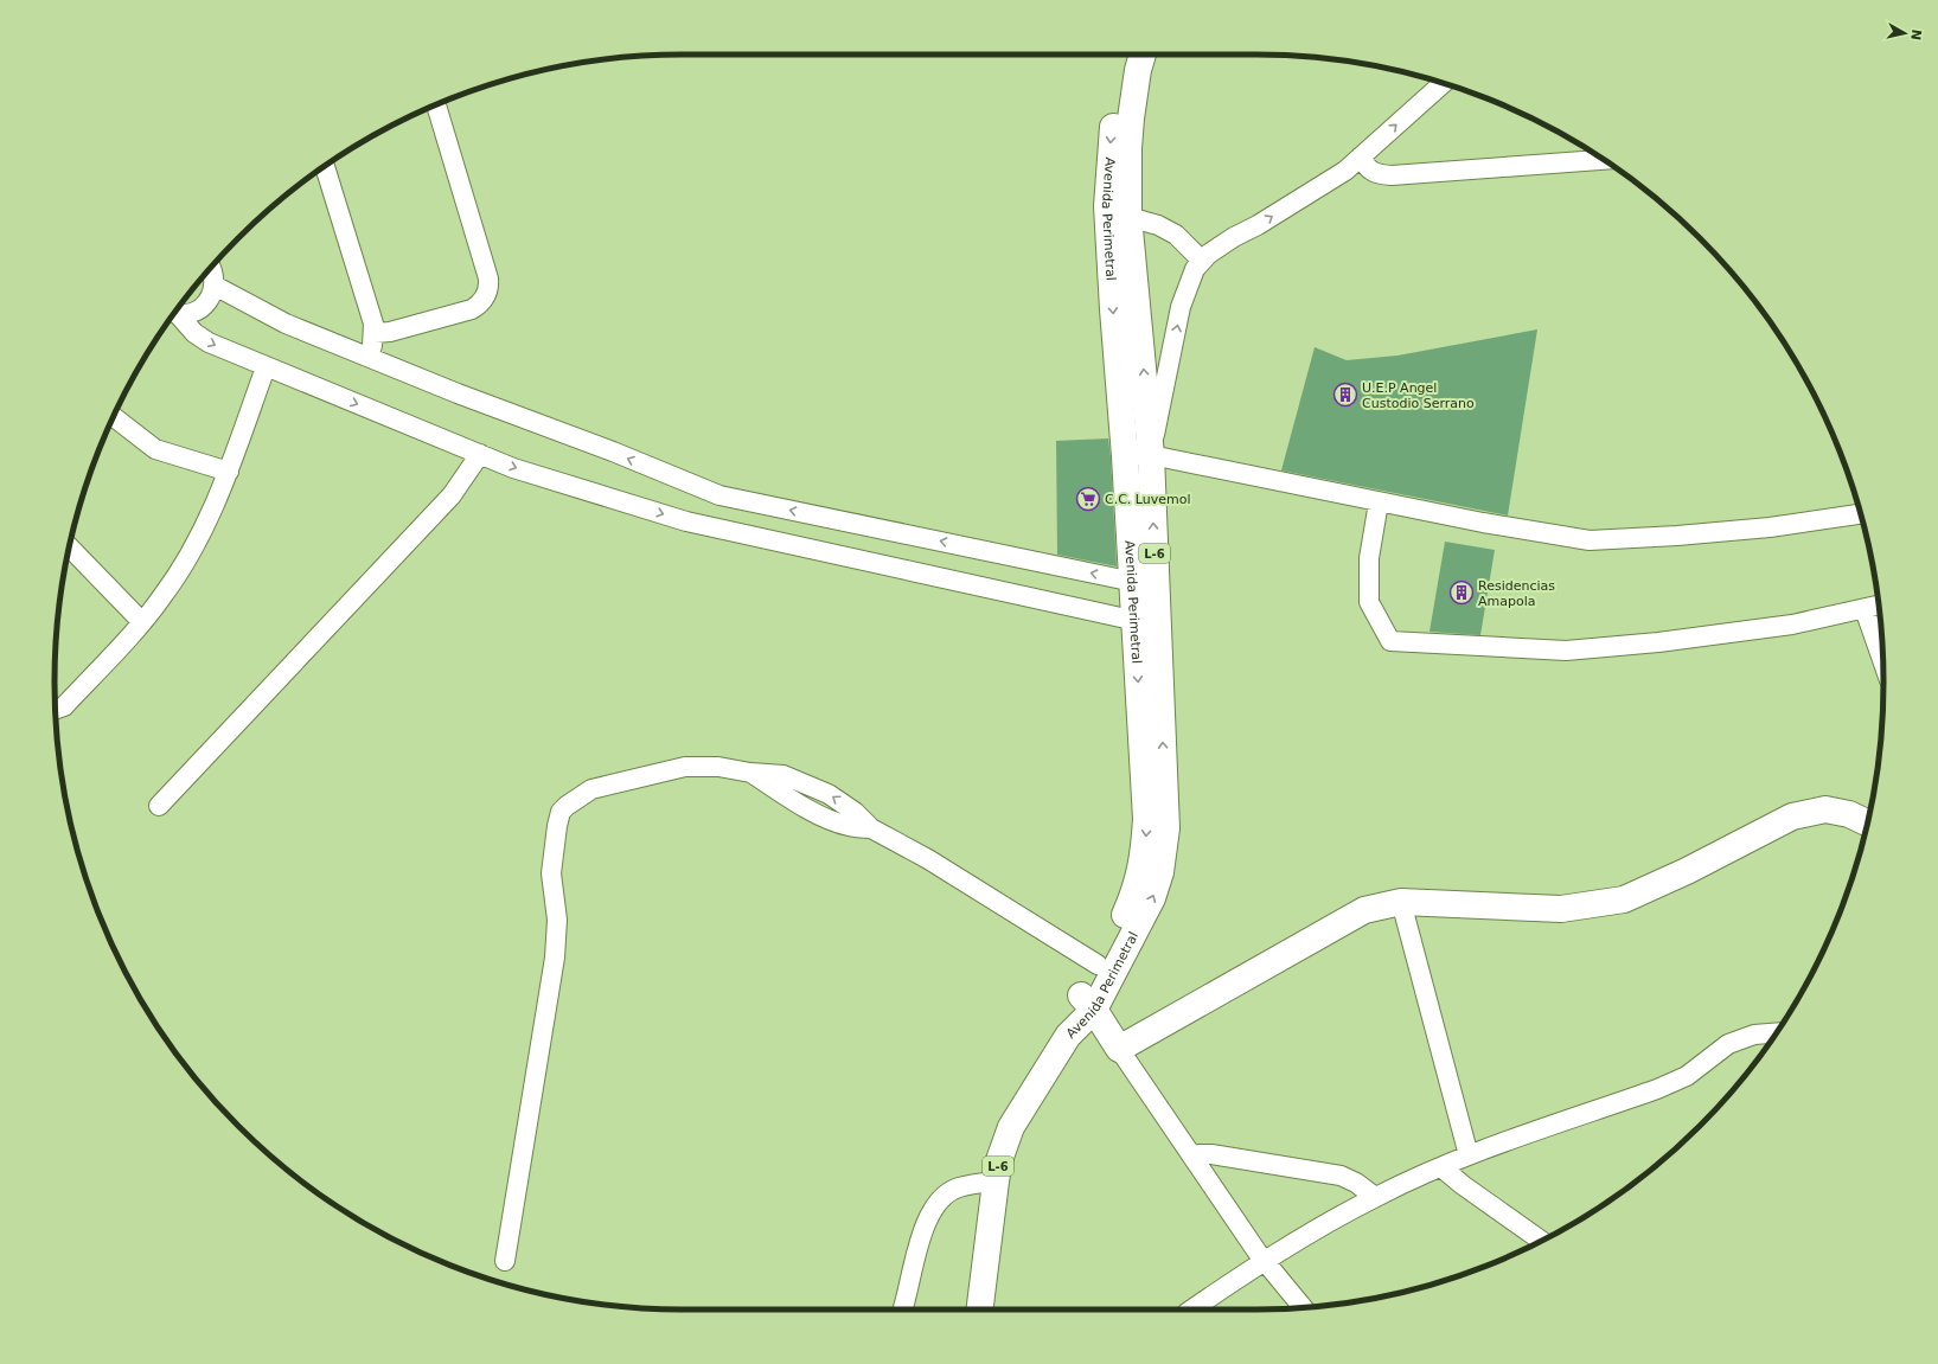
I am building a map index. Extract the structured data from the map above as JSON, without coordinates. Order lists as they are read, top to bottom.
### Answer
{
  "streets": {
    "main road": ["Avenida Perimetral", "L-6"]
  },
  "crossings": [
    ["Avenida Perimetral", "L-6"]
  ],
  "places": {
    "building": ["U.E.P Angel Custodio Serrano", "Residencias Amapola"],
    "supermarket": ["C.C. Luvemol"]
  },
  "north": "right"
}
